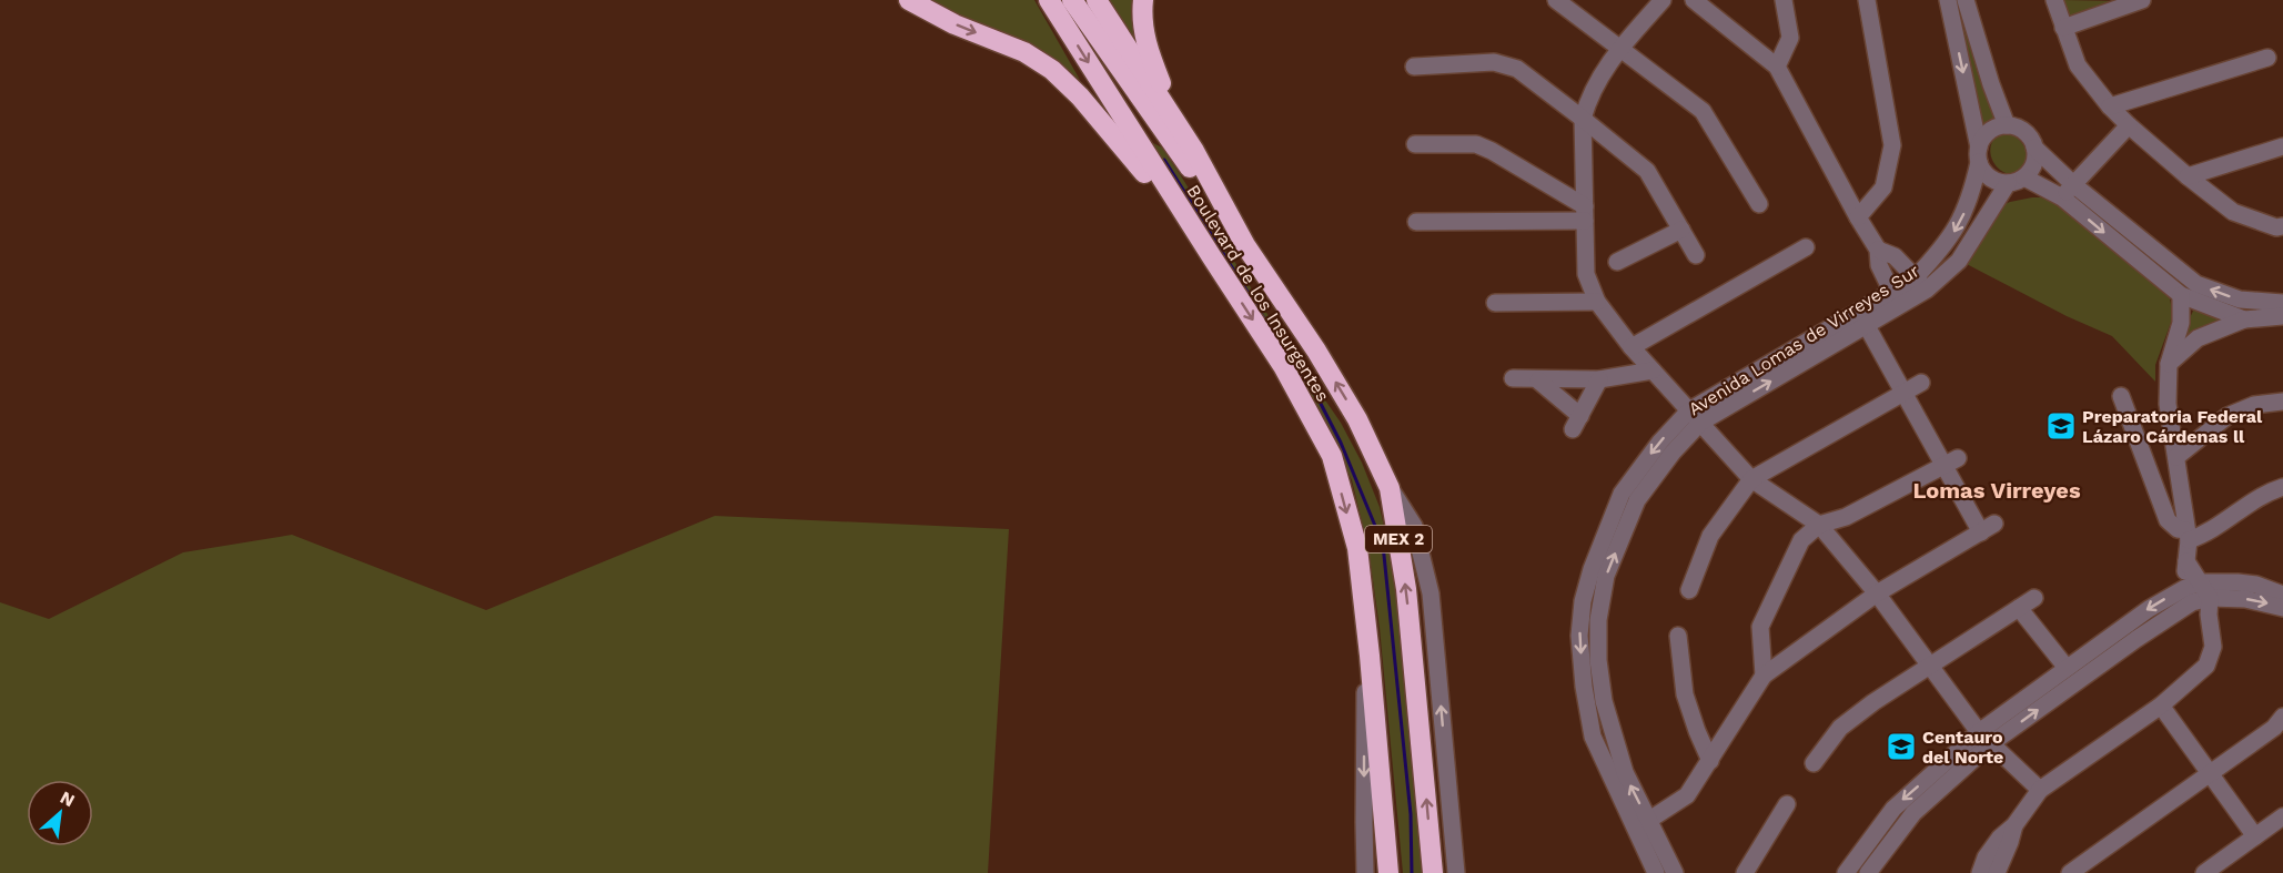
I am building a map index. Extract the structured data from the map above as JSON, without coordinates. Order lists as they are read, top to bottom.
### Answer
{
  "streets": {
    "highway": ["Boulevard de los Insurgentes", "MEX 2"],
    "street": ["Avenida Lomas de Virreyes Sur"]
  },
  "districts": ["Lomas Virreyes"],
  "places": {
    "school or university": ["Preparatoria Federal Lázaro Cárdenas ll", "Centauro del Norte"]
  },
  "north": "top right"
}
